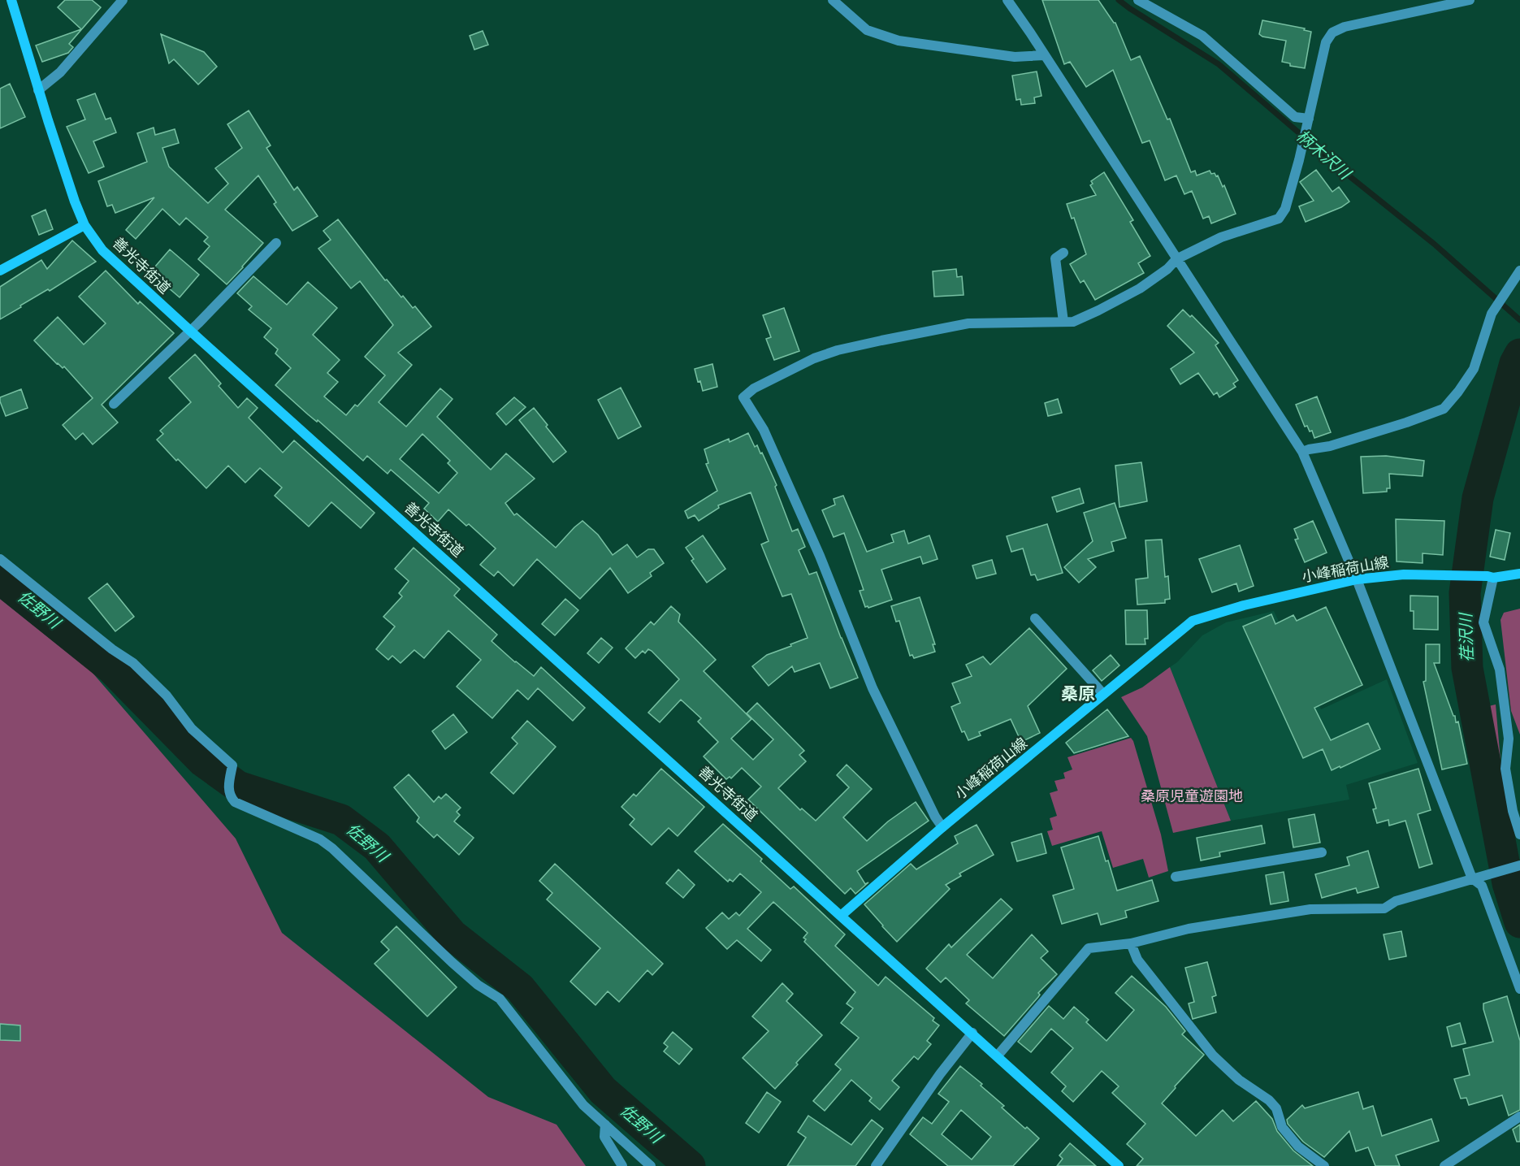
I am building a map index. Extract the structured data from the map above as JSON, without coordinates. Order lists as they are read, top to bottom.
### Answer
{
  "streets": {
    "street": ["善光寺街道", "小峰稲荷山線"]
  },
  "crossings": [
    ["善光寺街道", "小峰稲荷山線"]
  ],
  "districts": ["桑原"],
  "water": ["柄木沢川", "佐野川", "荏沢川"],
  "parks": ["桑原児童遊園地"]
}
